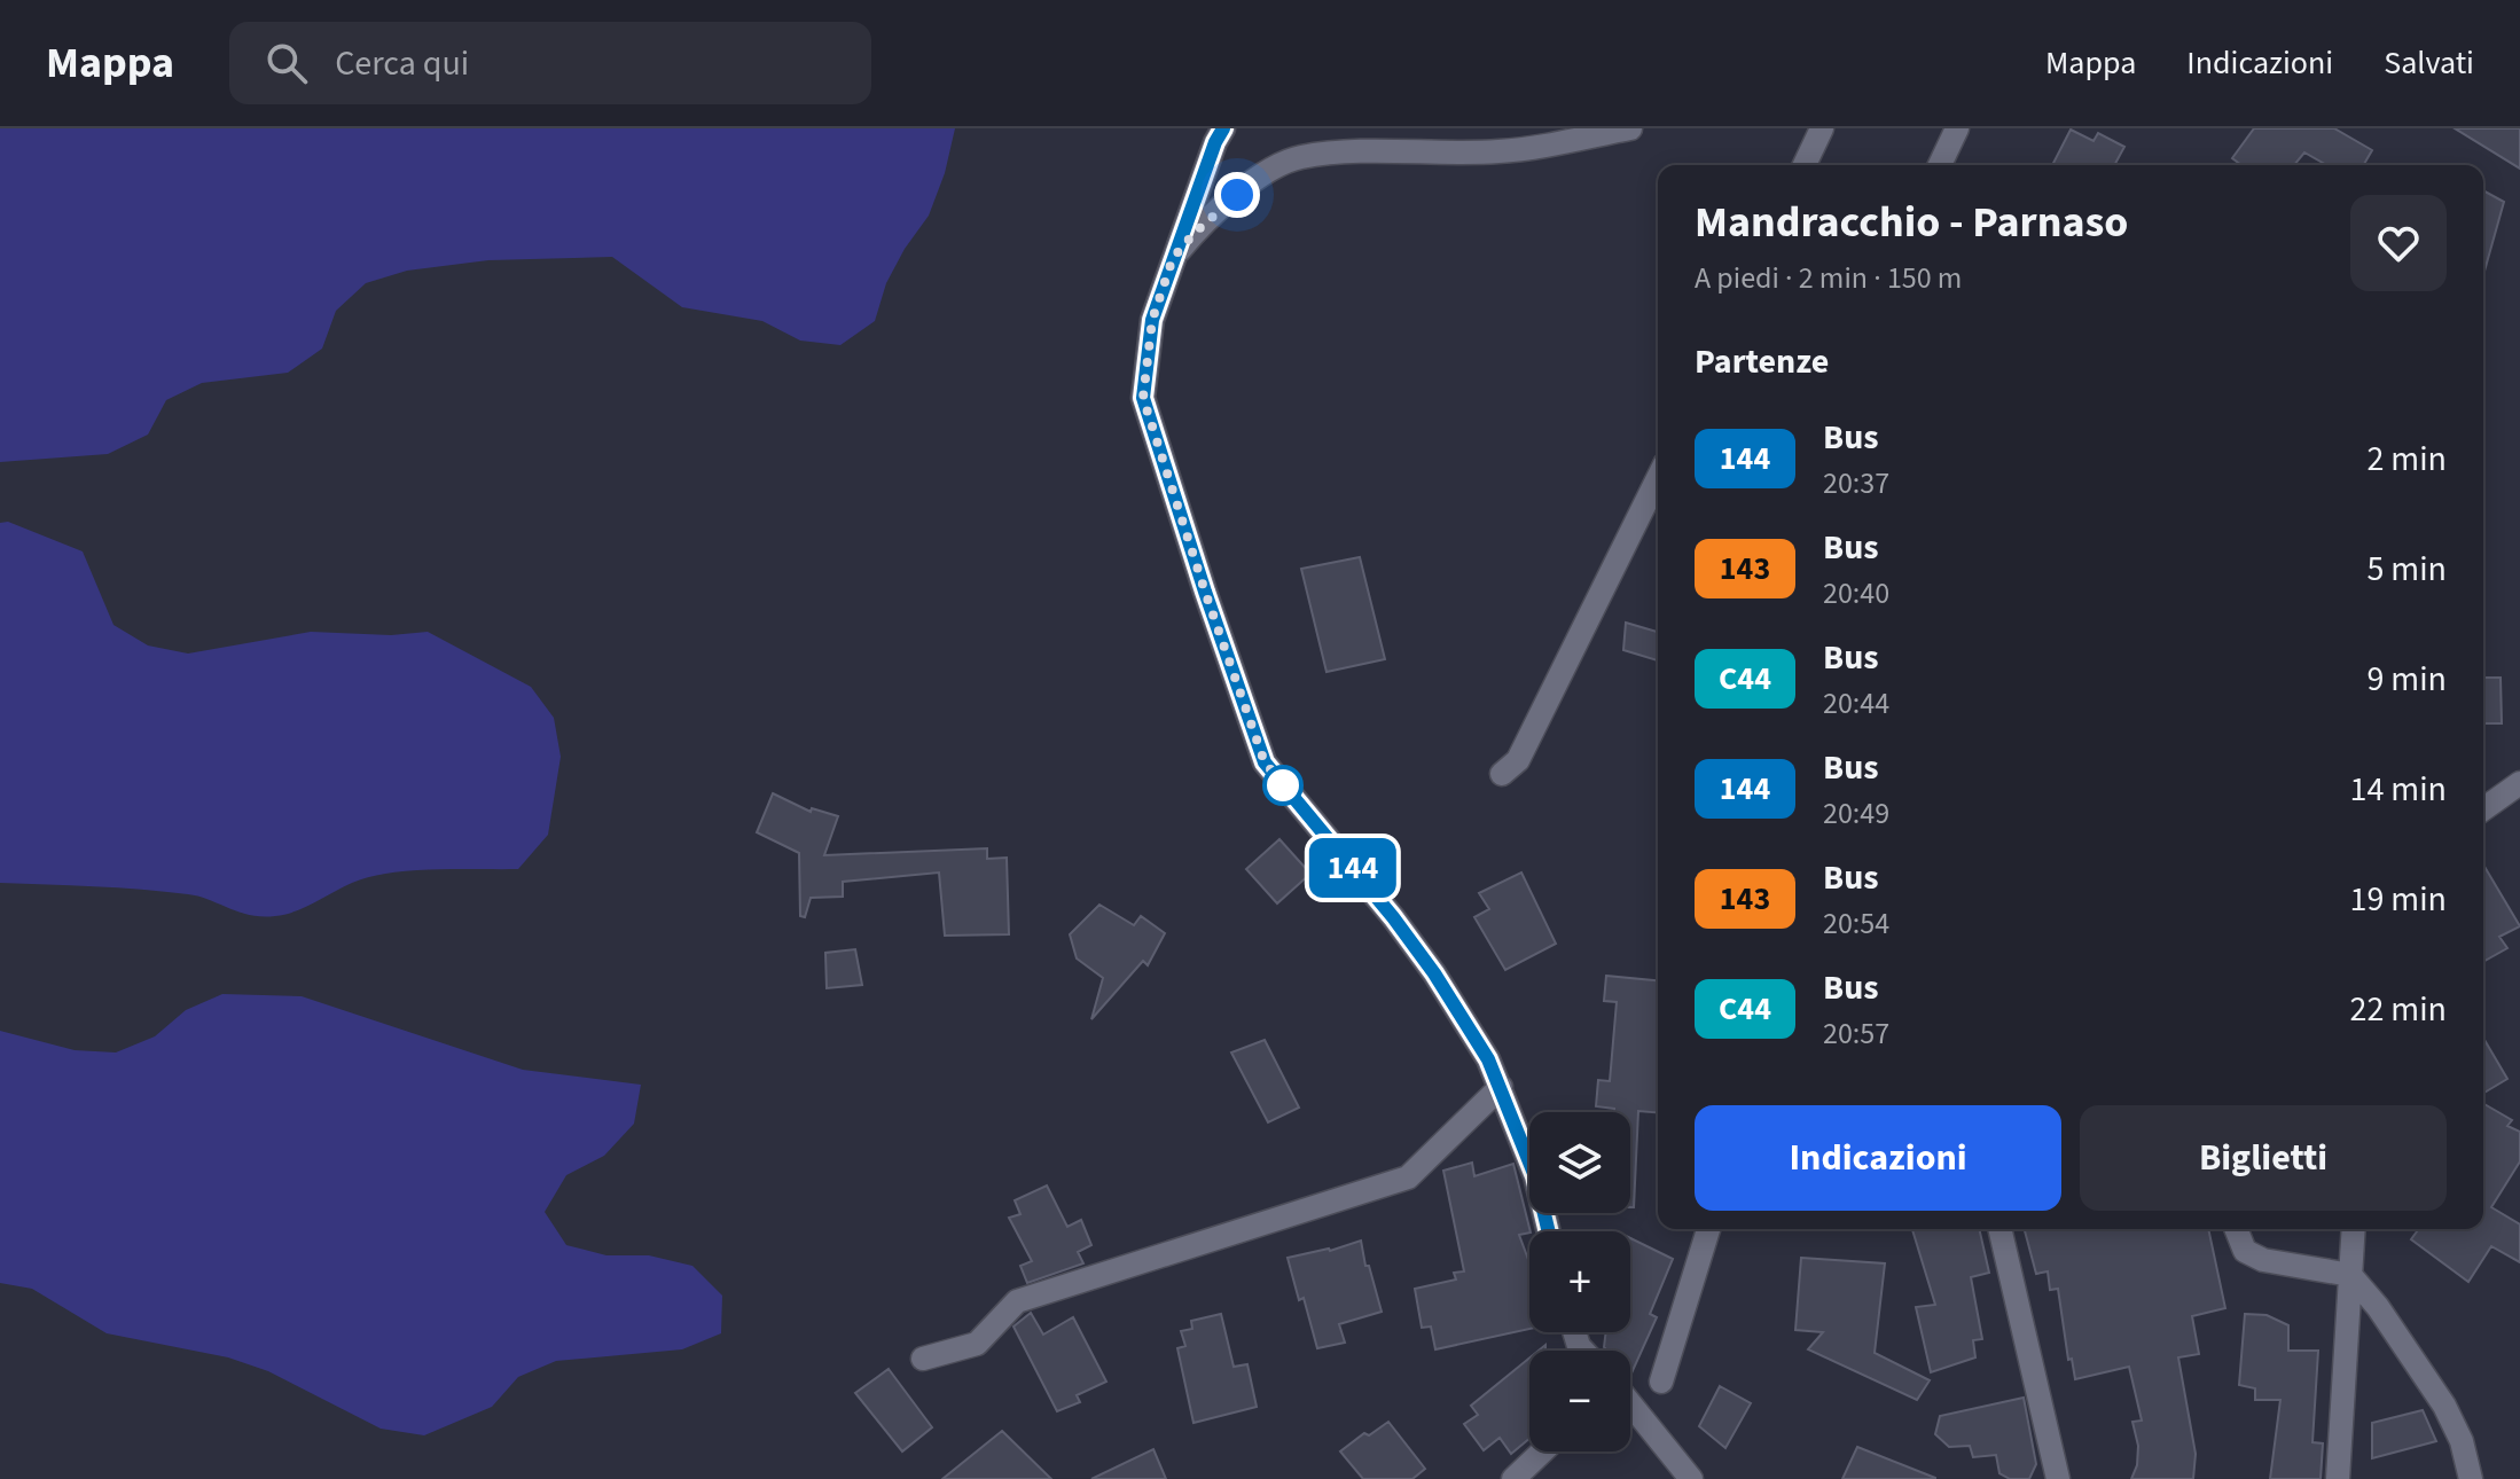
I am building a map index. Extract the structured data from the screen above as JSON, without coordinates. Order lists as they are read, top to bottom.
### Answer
{
  "lines": ["bus line 144"],
  "page": {
    "header": "Mappa",
    "search": "Cerca qui",
    "nav": ["Mappa", "Indicazioni", "Salvati"],
    "on_map": "144",
    "heading": [
      ["Mandracchio - Parnaso", "A piedi · 2 min · 150 m"],
      "Partenze"
    ],
    "list": [
      {
        "mark": "144",
        "name": "Bus",
        "note": "20:37",
        "value": "2 min"
      },
      {
        "mark": "143",
        "name": "Bus",
        "note": "20:40",
        "value": "5 min"
      },
      {
        "mark": "C44",
        "name": "Bus",
        "note": "20:44",
        "value": "9 min"
      },
      {
        "mark": "144",
        "name": "Bus",
        "note": "20:49",
        "value": "14 min"
      },
      {
        "mark": "143",
        "name": "Bus",
        "note": "20:54",
        "value": "19 min"
      },
      {
        "mark": "C44",
        "name": "Bus",
        "note": "20:57",
        "value": "22 min"
      }
    ],
    "buttons": ["Indicazioni", "Biglietti"],
    "map_buttons": ["+", "−"]
  }
}
